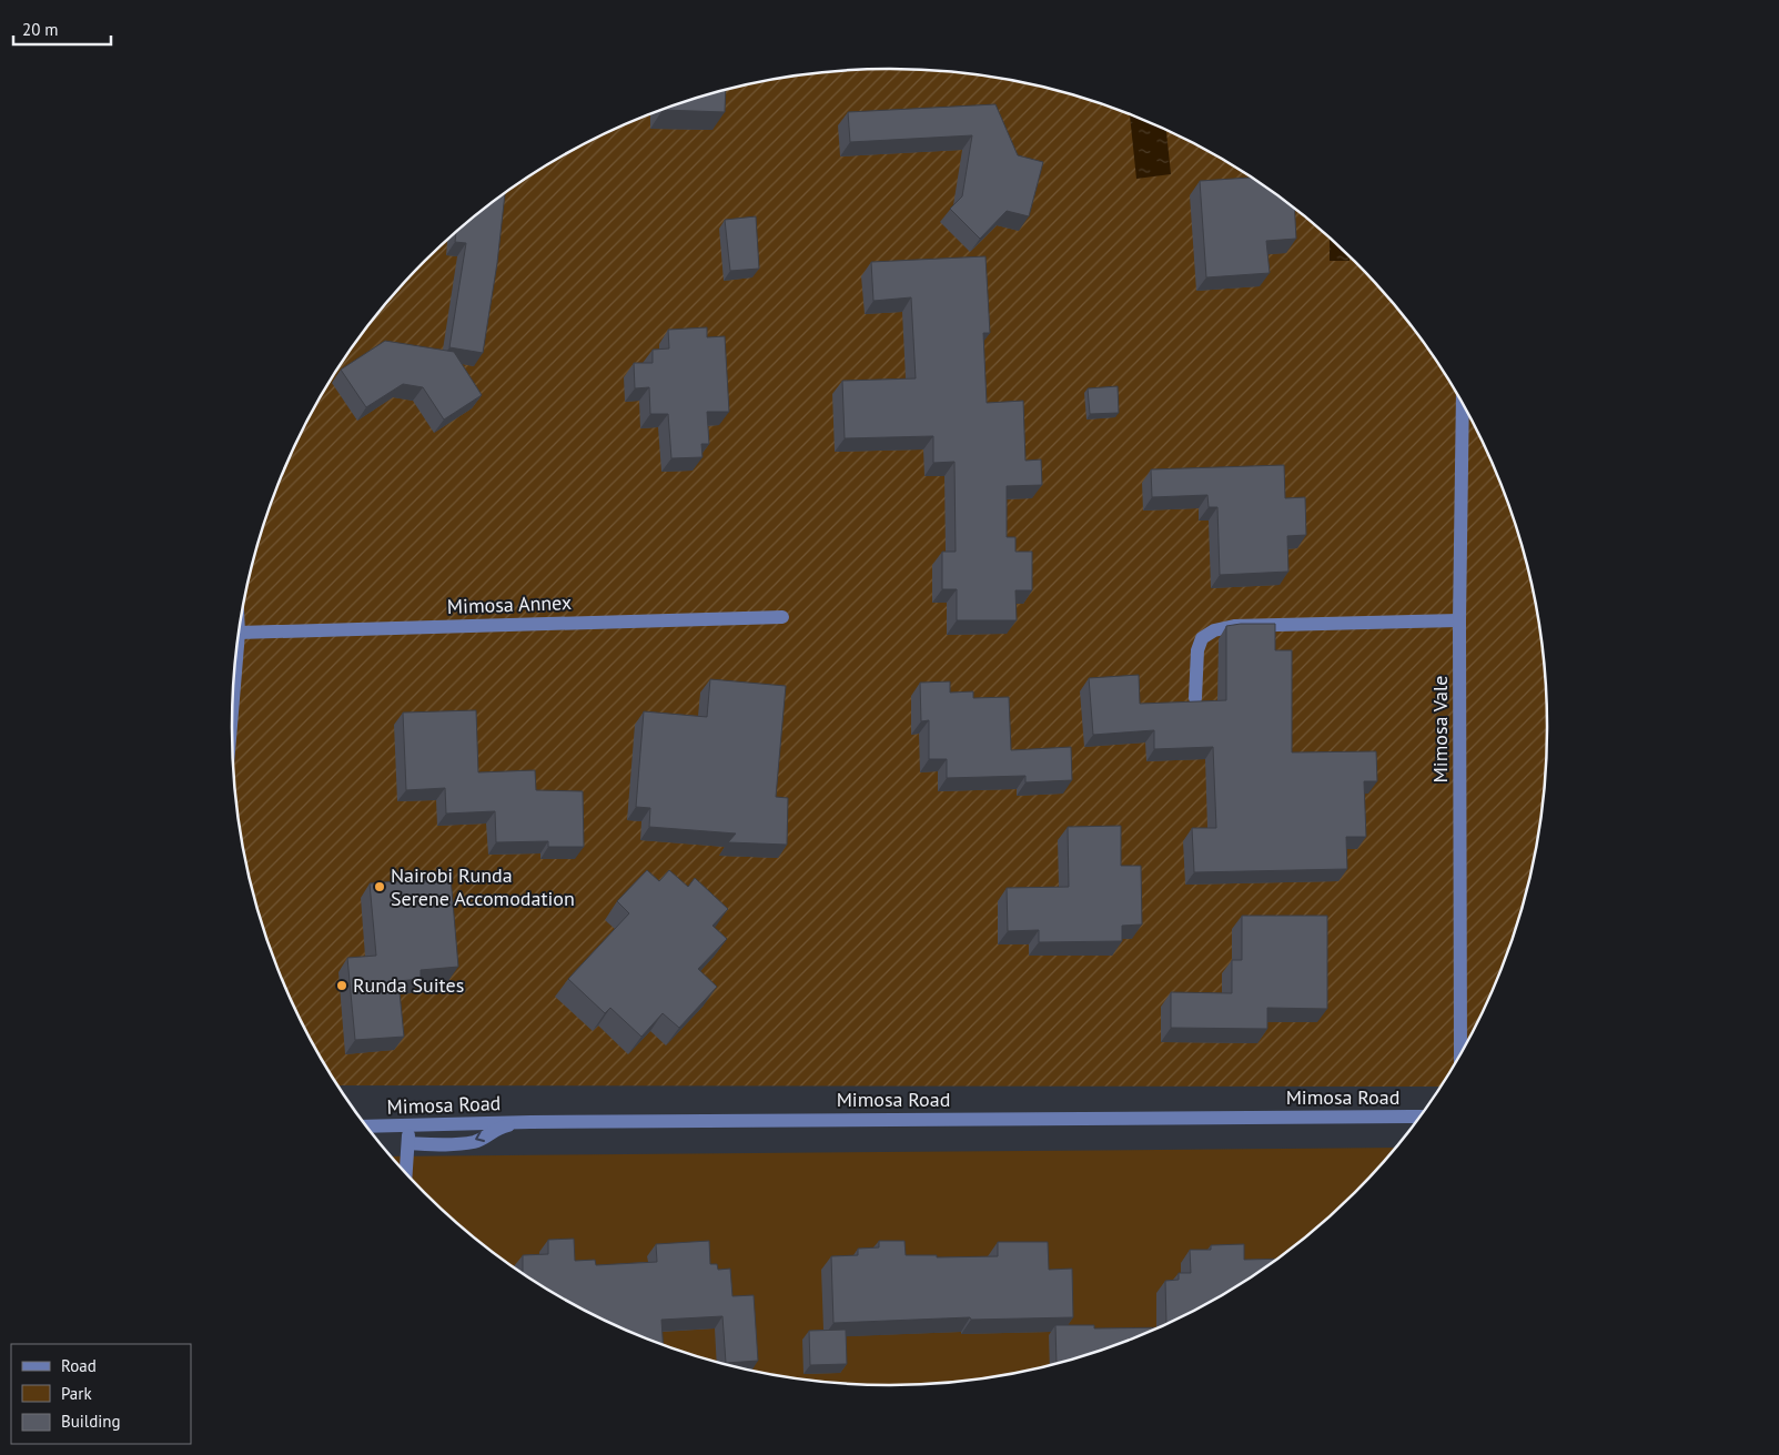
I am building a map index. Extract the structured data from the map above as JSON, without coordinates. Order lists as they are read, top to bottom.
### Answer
{
  "streets": {
    "street": ["Mimosa Annex", "Mimosa Vale", "Mimosa Road"]
  },
  "places": ["Nairobi Runda Serene Accomodation", "Runda Suites"],
  "legend": ["Road", "Park", "Building"],
  "scale_bar": "20 m"
}
